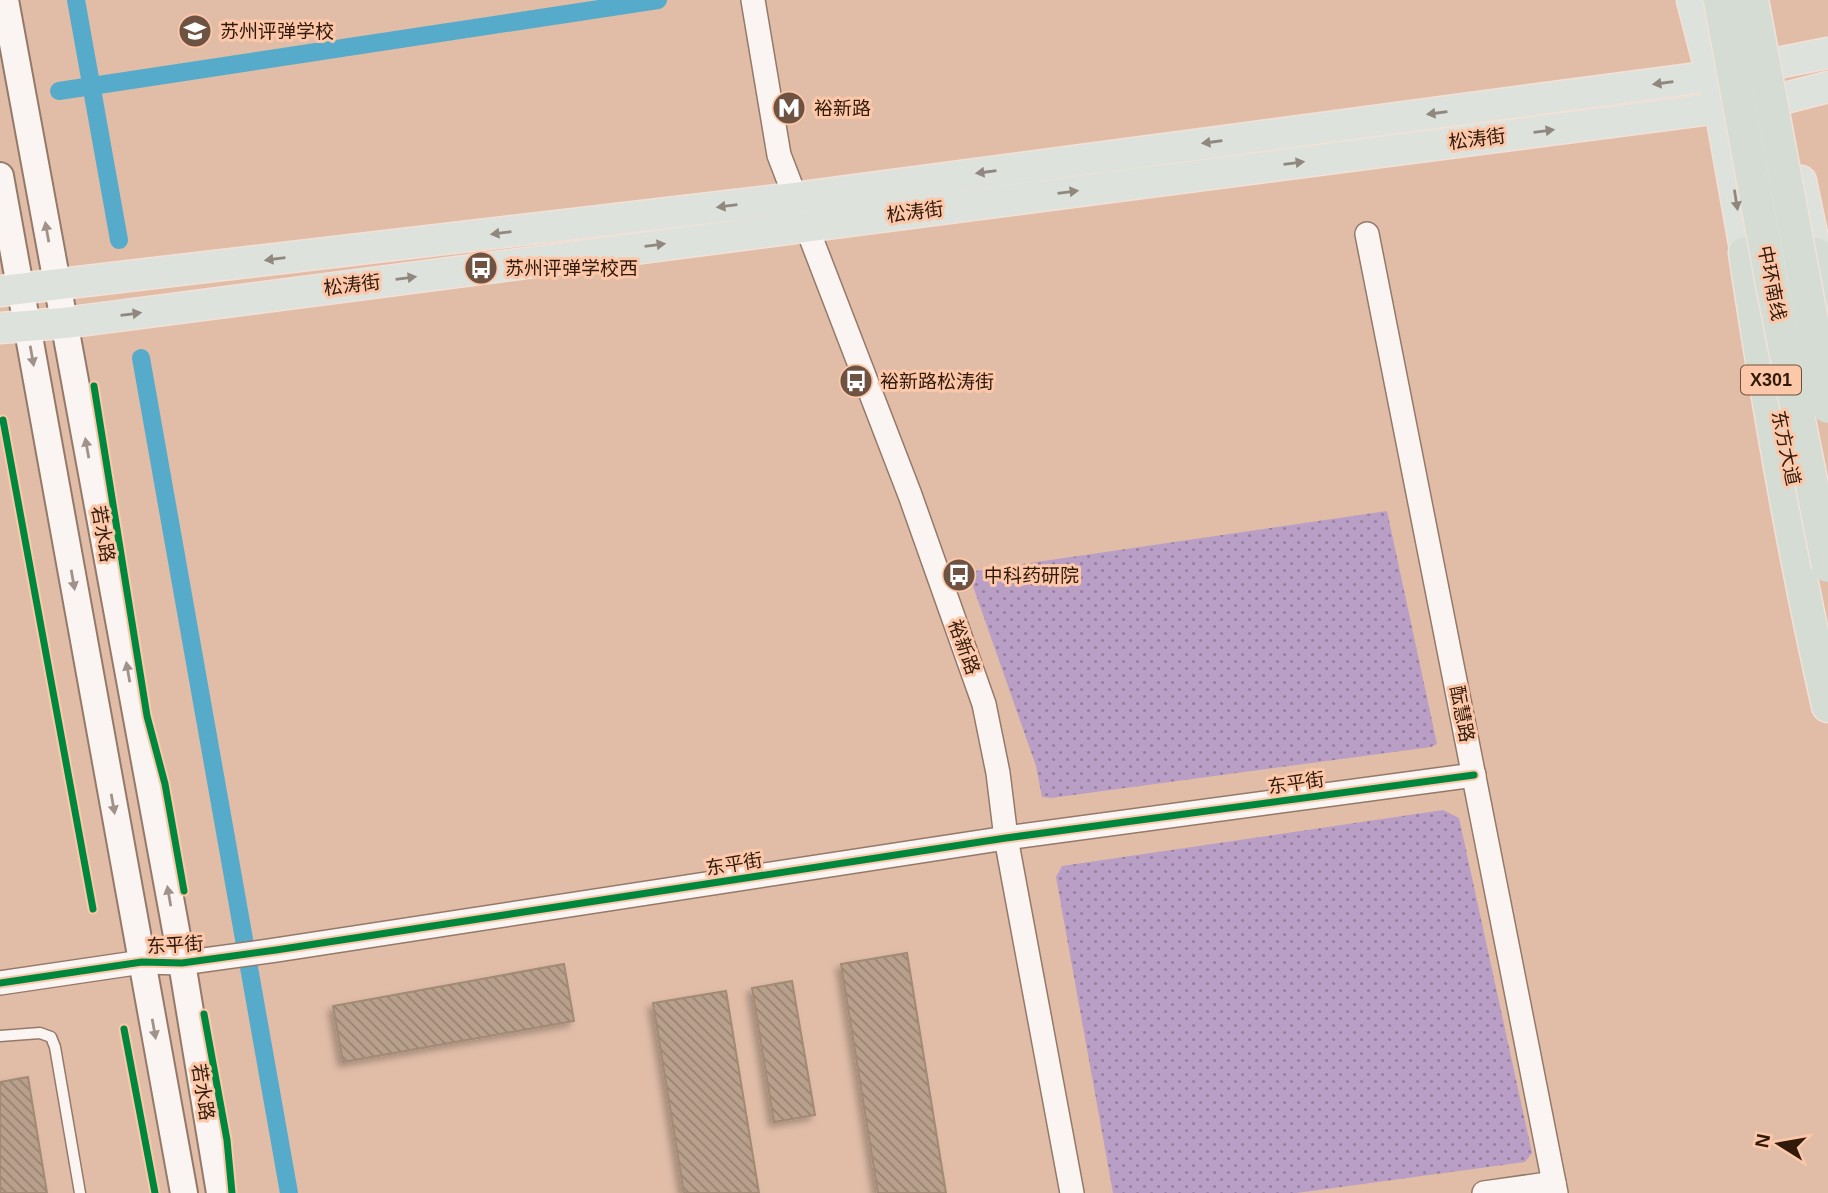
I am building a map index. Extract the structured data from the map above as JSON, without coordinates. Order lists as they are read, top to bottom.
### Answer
{
  "streets": {
    "highway": ["中环南线"],
    "main road": [
      "松涛街",
      "X301",
      "东方大道",
      "若水路"
    ],
    "street": ["裕新路", "酝慧路", "东平街"]
  },
  "crossings": [
    ["松涛街", "东方大道"],
    ["松涛街", "若水路"],
    ["松涛街", "裕新路"],
    ["若水路", "东平街"],
    ["裕新路", "东平街"],
    ["酝慧路", "东平街"]
  ],
  "places": {
    "school or university": ["苏州评弹学校"],
    "metro station": ["裕新路"],
    "bus stop": ["苏州评弹学校西", "裕新路松涛街", "中科药研院"]
  },
  "north": "left"
}
